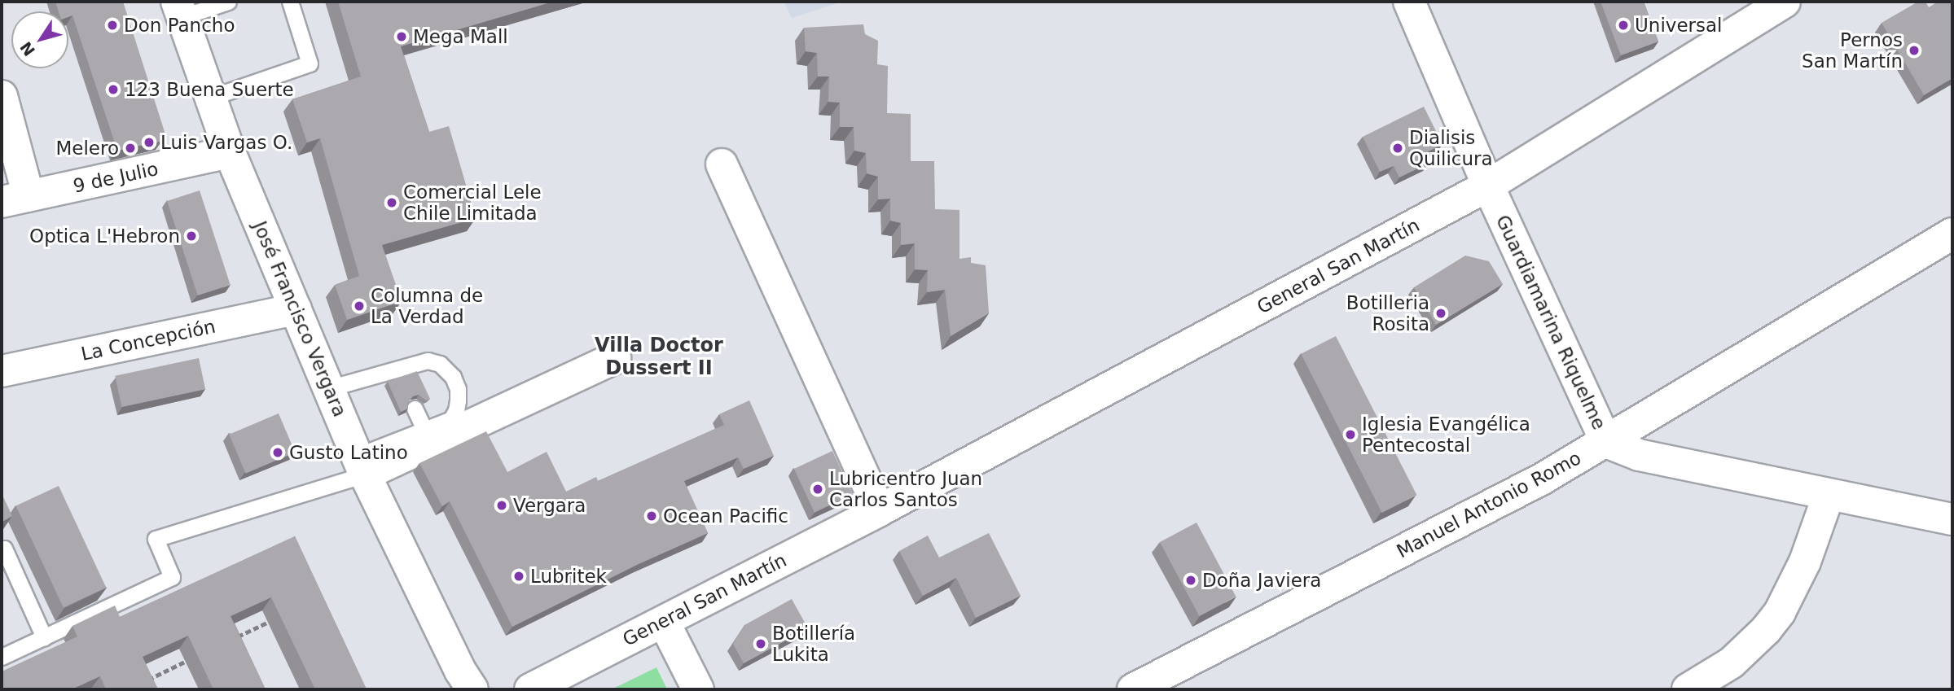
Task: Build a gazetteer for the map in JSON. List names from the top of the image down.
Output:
{
  "streets": {
    "street": [
      "9 de Julio",
      "General San Martín",
      "José Francisco Vergara",
      "Guardiamarina Riquelme",
      "La Concepción",
      "Manuel Antonio Romo"
    ]
  },
  "crossings": [
    ["9 de Julio", "José Francisco Vergara"],
    ["General San Martín", "Guardiamarina Riquelme"],
    ["José Francisco Vergara", "La Concepción"],
    ["Guardiamarina Riquelme", "Manuel Antonio Romo"]
  ],
  "districts": ["Villa Doctor Dussert II"],
  "places": [
    "Don Pancho",
    "Universal",
    "Mega Mall",
    "Pernos San Martín",
    "123 Buena Suerte",
    "Luis Vargas O.",
    "Melero",
    "Dialisis Quilicura",
    "Comercial Lele Chile Limitada",
    "Optica L'Hebron",
    "Columna de La Verdad",
    "Botilleria Rosita",
    "Iglesia Evangélica Pentecostal",
    "Gusto Latino",
    "Lubricentro Juan Carlos Santos",
    "Vergara",
    "Ocean Pacific",
    "Lubritek",
    "Doña Javiera",
    "Botillería Lukita"
  ],
  "north": "bottom left"
}
